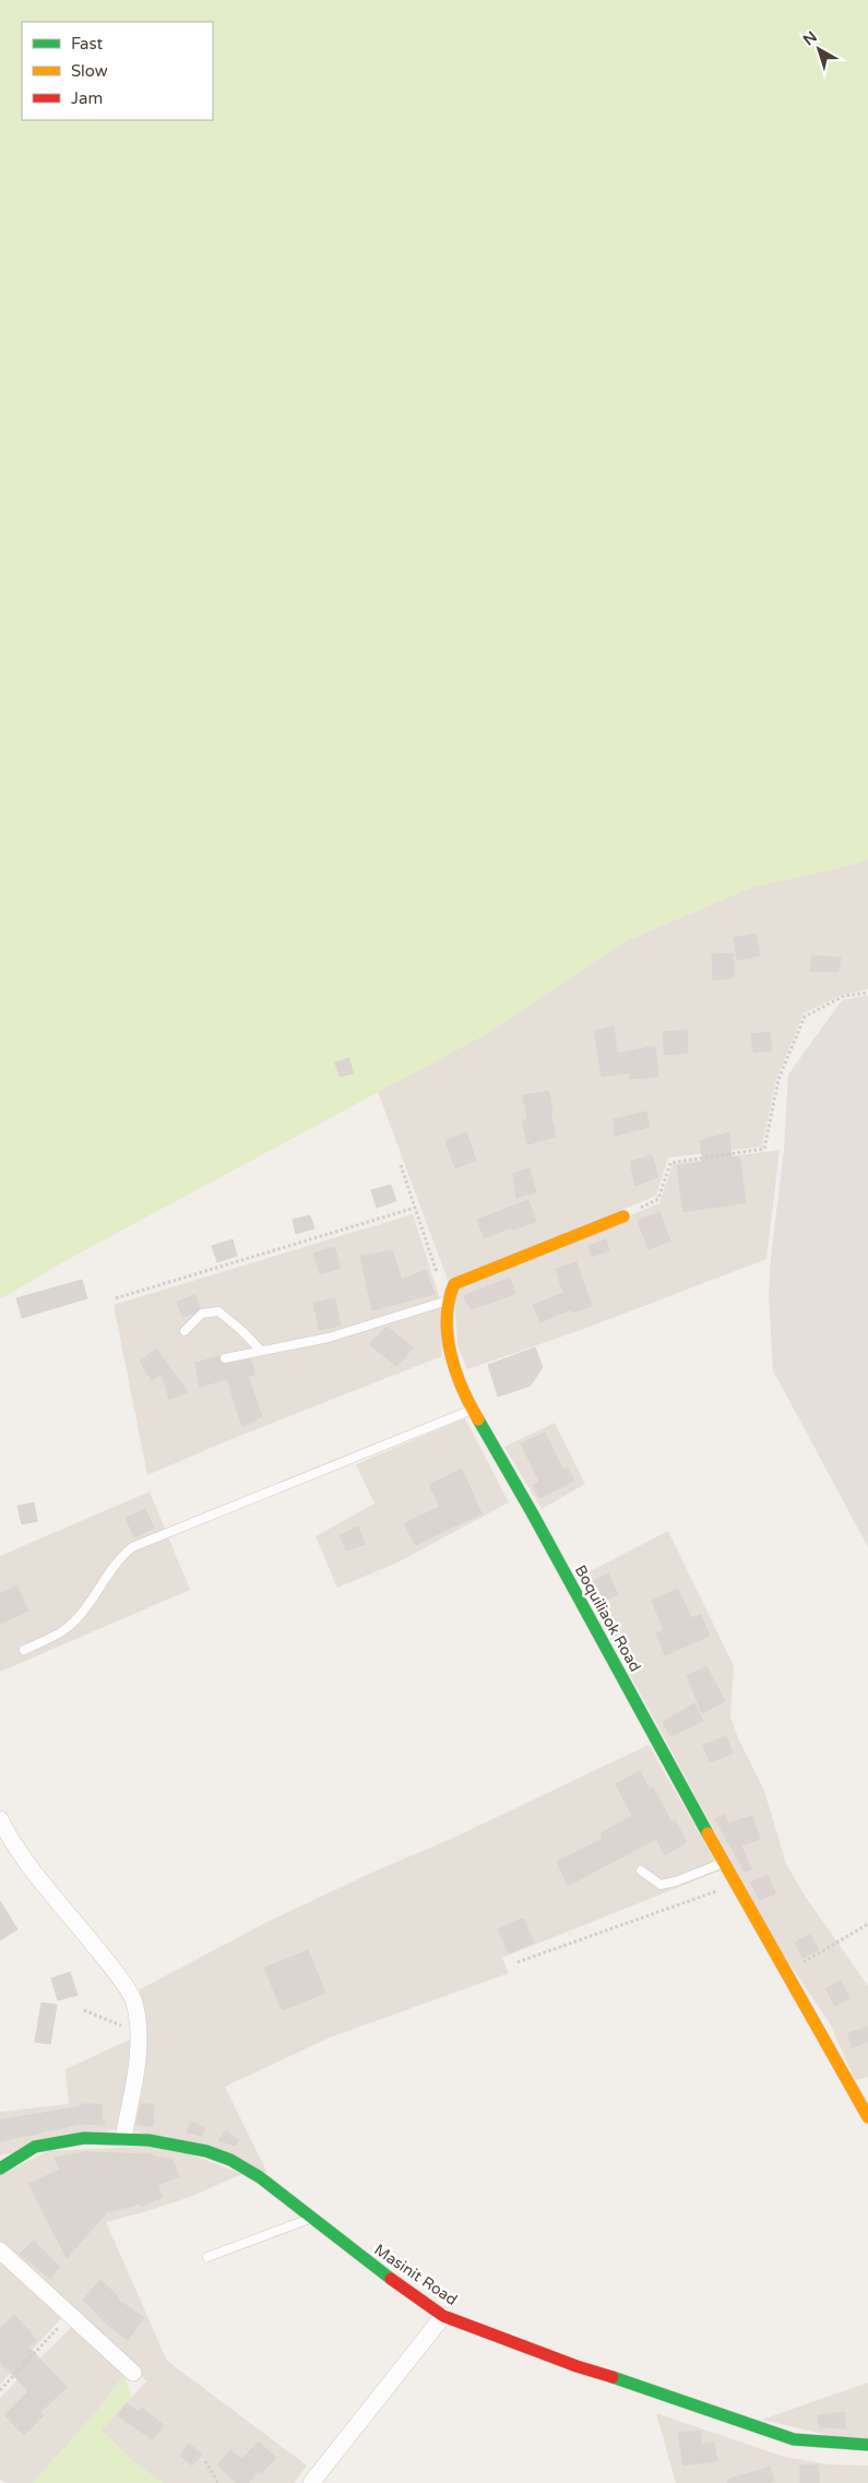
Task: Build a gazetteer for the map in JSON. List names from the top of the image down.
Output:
{
  "streets": {
    "street": ["Boquiliaok Road", "Masinit Road"]
  },
  "legend": ["Fast", "Slow", "Jam"],
  "north": "top left"
}
